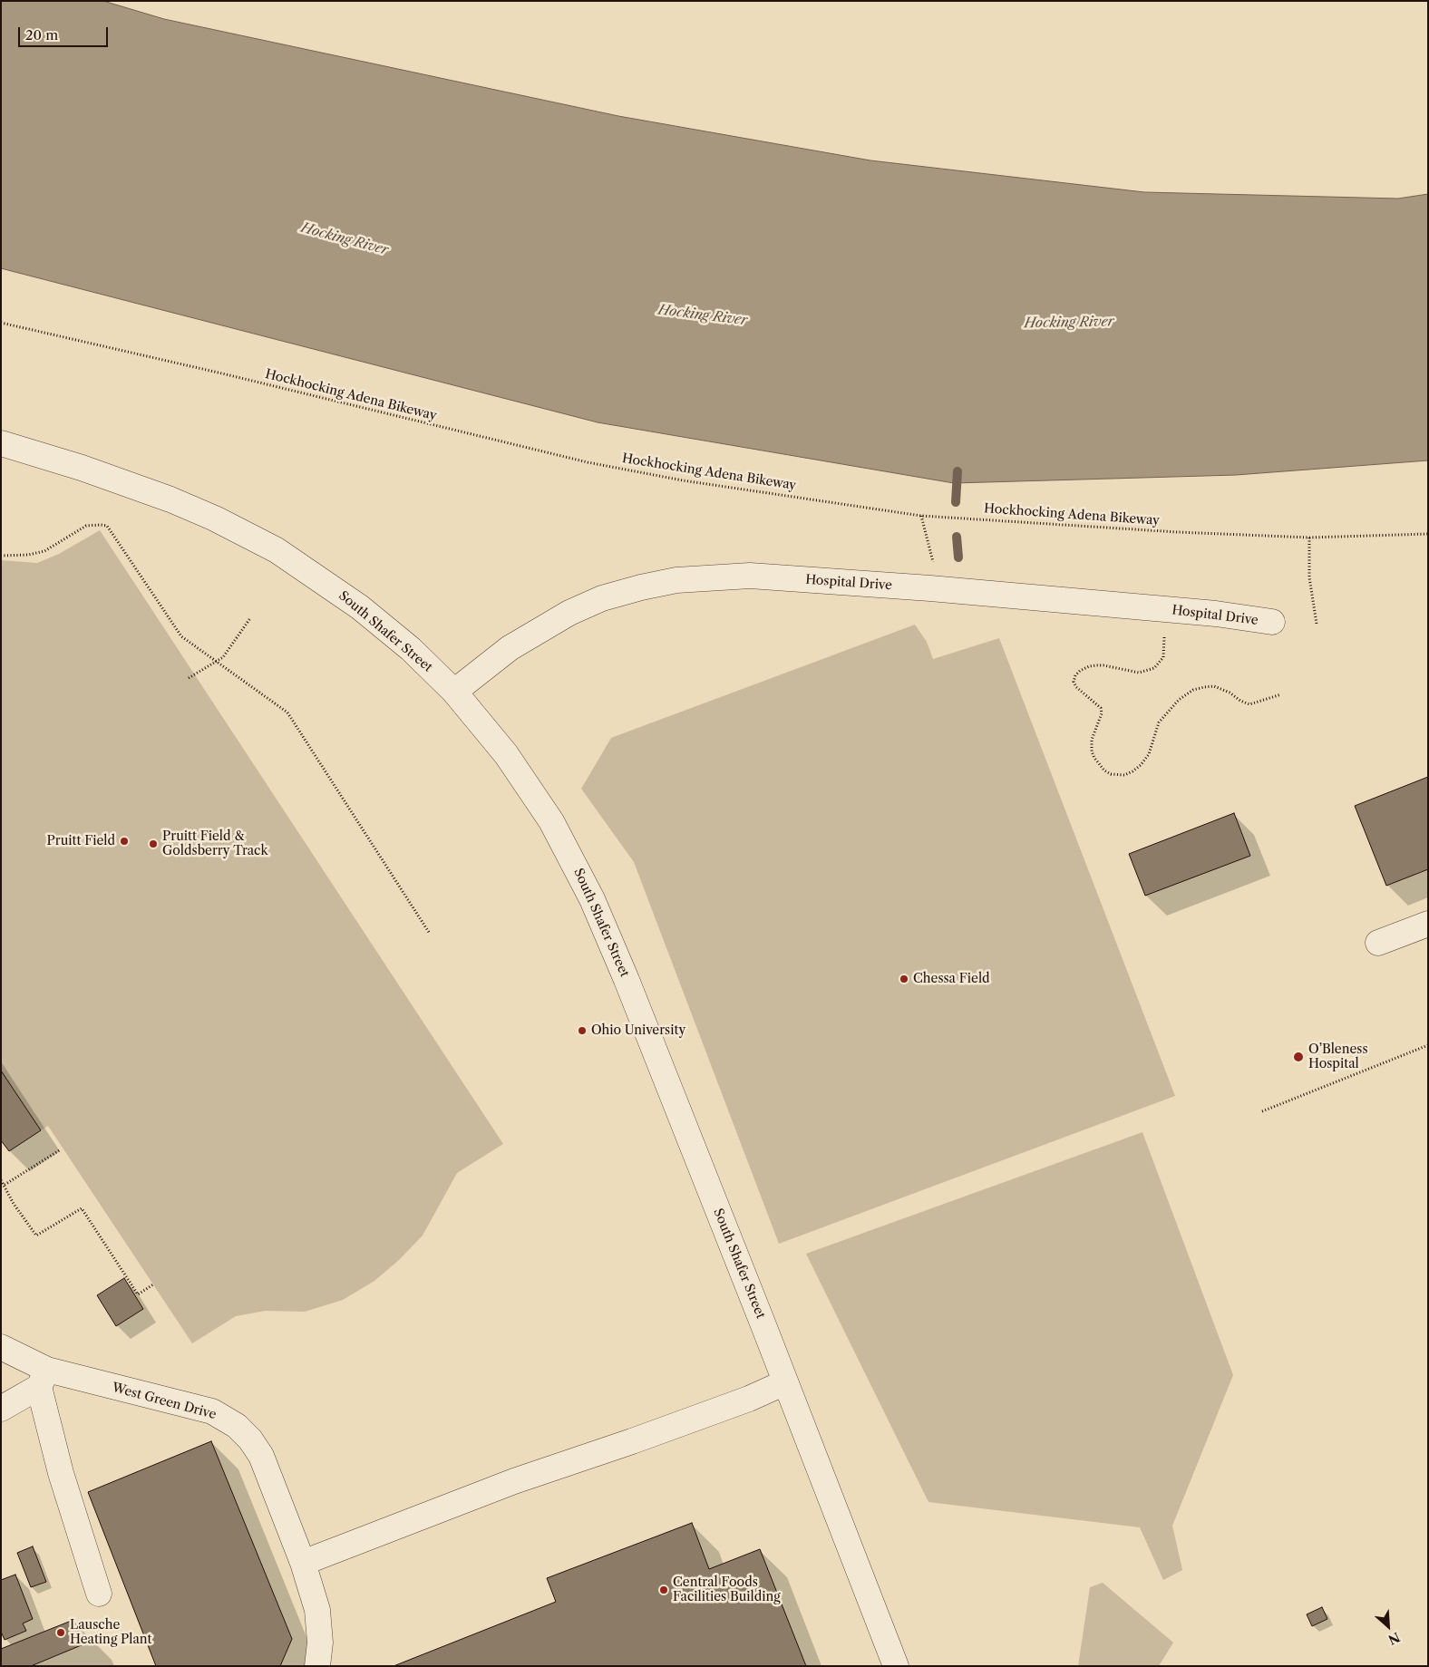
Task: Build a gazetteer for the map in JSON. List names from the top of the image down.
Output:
{
  "streets": {
    "street": ["Hospital Drive", "South Shafer Street", "West Green Drive"],
    "path": ["Hockhocking Adena Bikeway"]
  },
  "crossings": [
    ["Hospital Drive", "South Shafer Street"]
  ],
  "water": ["Hocking River"],
  "places": [
    "Pruitt Field",
    "Pruitt Field & Goldsberry Track",
    "Chessa Field",
    "Ohio University",
    "O’Bleness Hospital",
    "Central Foods Facilities Building",
    "Lausche Heating Plant"
  ],
  "scale_bar": "20 m",
  "north": "bottom right"
}
